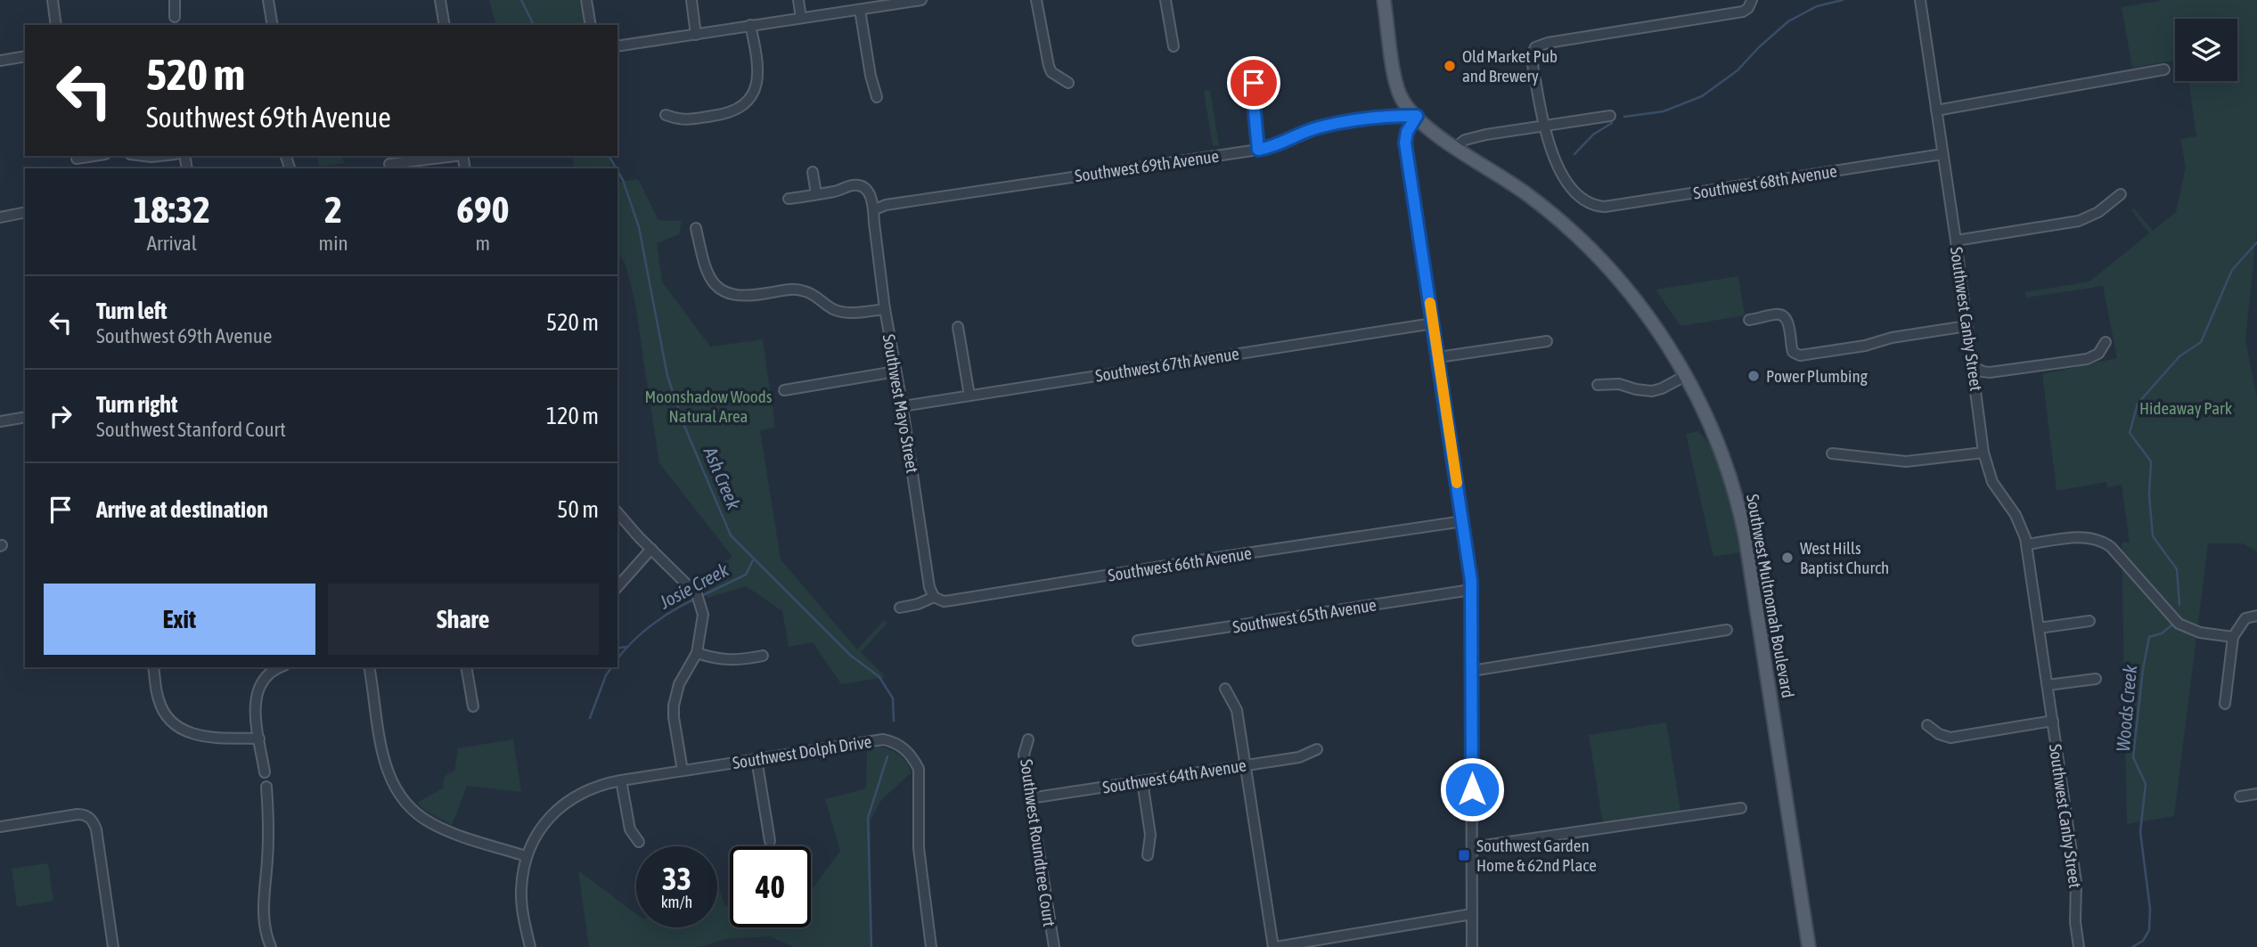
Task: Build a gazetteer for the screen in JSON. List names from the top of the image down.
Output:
{
  "streets": {
    "main road": ["Southwest Multnomah Boulevard"],
    "street": [
      "Southwest 69th Avenue",
      "Southwest 68th Avenue",
      "Southwest Canby Street",
      "Southwest 67th Avenue",
      "Southwest Mayo Street",
      "Southwest 66th Avenue",
      "Southwest 65th Avenue",
      "Southwest Dolph Drive",
      "Southwest 64th Avenue",
      "Southwest Roundtree Court"
    ]
  },
  "crossings": [
    ["Southwest 69th Avenue", "Southwest Mayo Street"],
    ["Southwest 69th Avenue", "Southwest Multnomah Boulevard"],
    ["Southwest 68th Avenue", "Southwest Canby Street"],
    ["Southwest 67th Avenue", "Southwest Mayo Street"],
    ["Southwest Mayo Street", "Southwest 66th Avenue"],
    ["Southwest 64th Avenue", "Southwest Roundtree Court"]
  ],
  "water": ["Ash Creek", "Josie Creek", "Woods Creek"],
  "parks": ["Moonshadow Woods Natural Area", "Hideaway Park"],
  "places": {
    "other": ["Old Market Pub and Brewery", "Power Plumbing", "West Hills Baptist Church"],
    "transit": ["Southwest Garden Home & 62nd Place"]
  },
  "page": {
    "turn": ["520 m", "Southwest 69th Avenue"],
    "eta": [
      "18:32",
      "Arrival",
      "2",
      "min",
      "690",
      "m"
    ],
    "list": [
      {
        "name": "Turn left",
        "note": "Southwest 69th Avenue",
        "value": "520 m"
      },
      {
        "name": "Turn right",
        "note": "Southwest Stanford Court",
        "value": "120 m"
      },
      {
        "name": "Arrive at destination",
        "value": "50 m"
      }
    ],
    "buttons": ["Exit", "Share"],
    "speed": "33 km/h",
    "limit": "40"
  }
}
